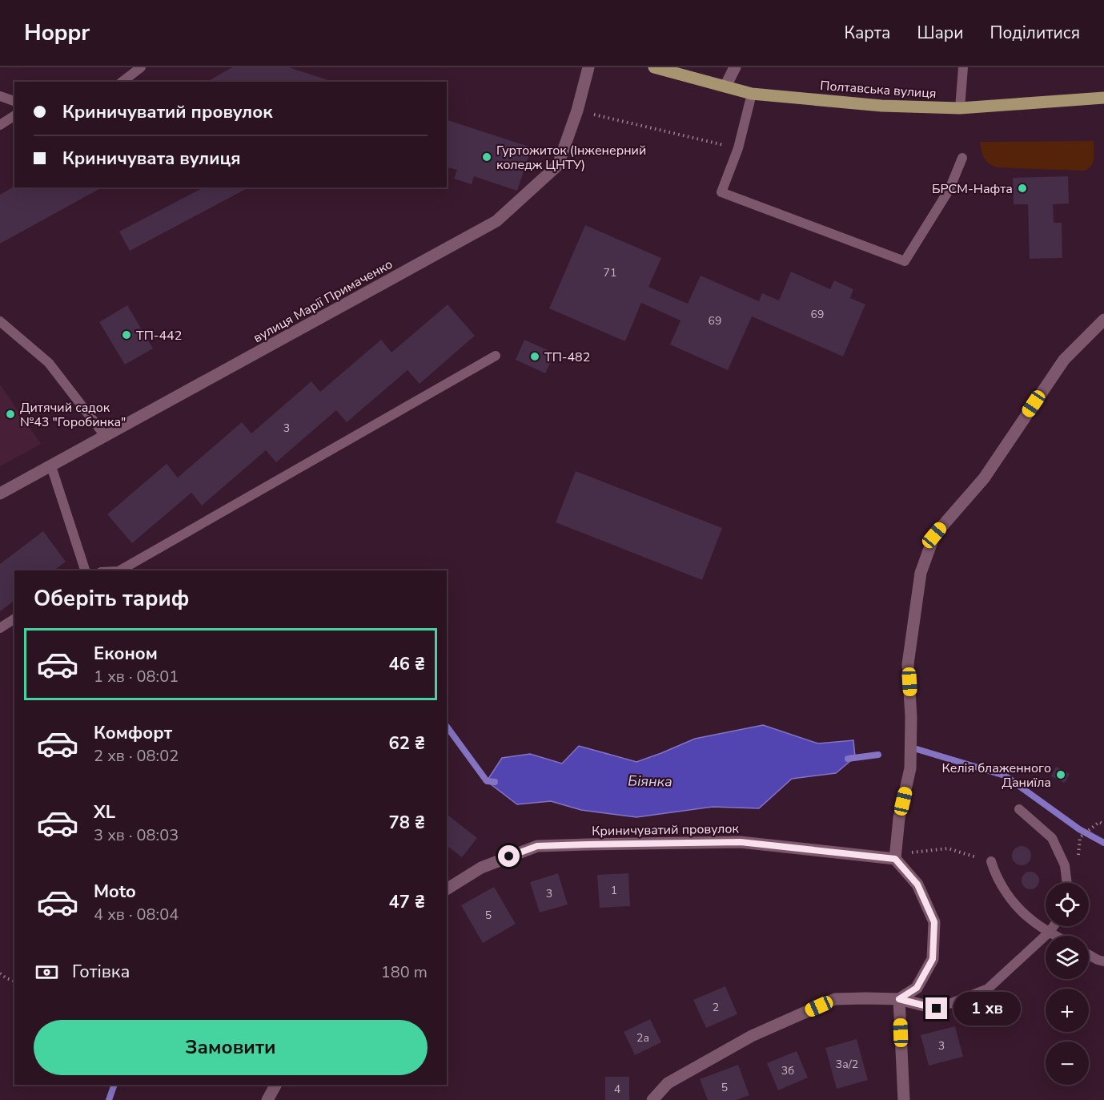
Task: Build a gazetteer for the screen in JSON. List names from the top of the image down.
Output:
{
  "streets": {
    "main road": ["Полтавська вулиця"],
    "street": ["вулиця Марії Примаченко", "Криничуватий провулок"]
  },
  "water": ["Біянка"],
  "places": [
    "Гуртожиток (Інженерний коледж ЦНТУ)",
    "БРСМ-Нафта",
    "ТП-442",
    "ТП-482",
    "Дитячий садок №43 \"Горобинка\"",
    "Келія блаженного Даниїла"
  ],
  "house_numbers": [
    "71",
    "69",
    "69",
    "3",
    "1",
    "3",
    "5",
    "2",
    "2а",
    "3",
    "3а/2",
    "3б",
    "5",
    "4"
  ],
  "page": {
    "header": "Hoppr",
    "nav": ["Карта", "Шари", "Поділитися"],
    "banner": ["Криничуватий провулок", "Криничувата вулиця"],
    "heading": "Оберіть тариф",
    "list": [
      {
        "name": "Економ",
        "note": "1 хв · 08:01",
        "value": "46 ₴"
      },
      {
        "name": "Комфорт",
        "note": "2 хв · 08:02",
        "value": "62 ₴"
      },
      {
        "name": "XL",
        "note": "3 хв · 08:03",
        "value": "78 ₴"
      },
      {
        "name": "Moto",
        "note": "4 хв · 08:04",
        "value": "47 ₴"
      }
    ],
    "map_buttons": ["+", "−"],
    "pay": ["Готівка", "180 m"],
    "bubble": "1 хв",
    "buttons": "Замовити"
  }
}
